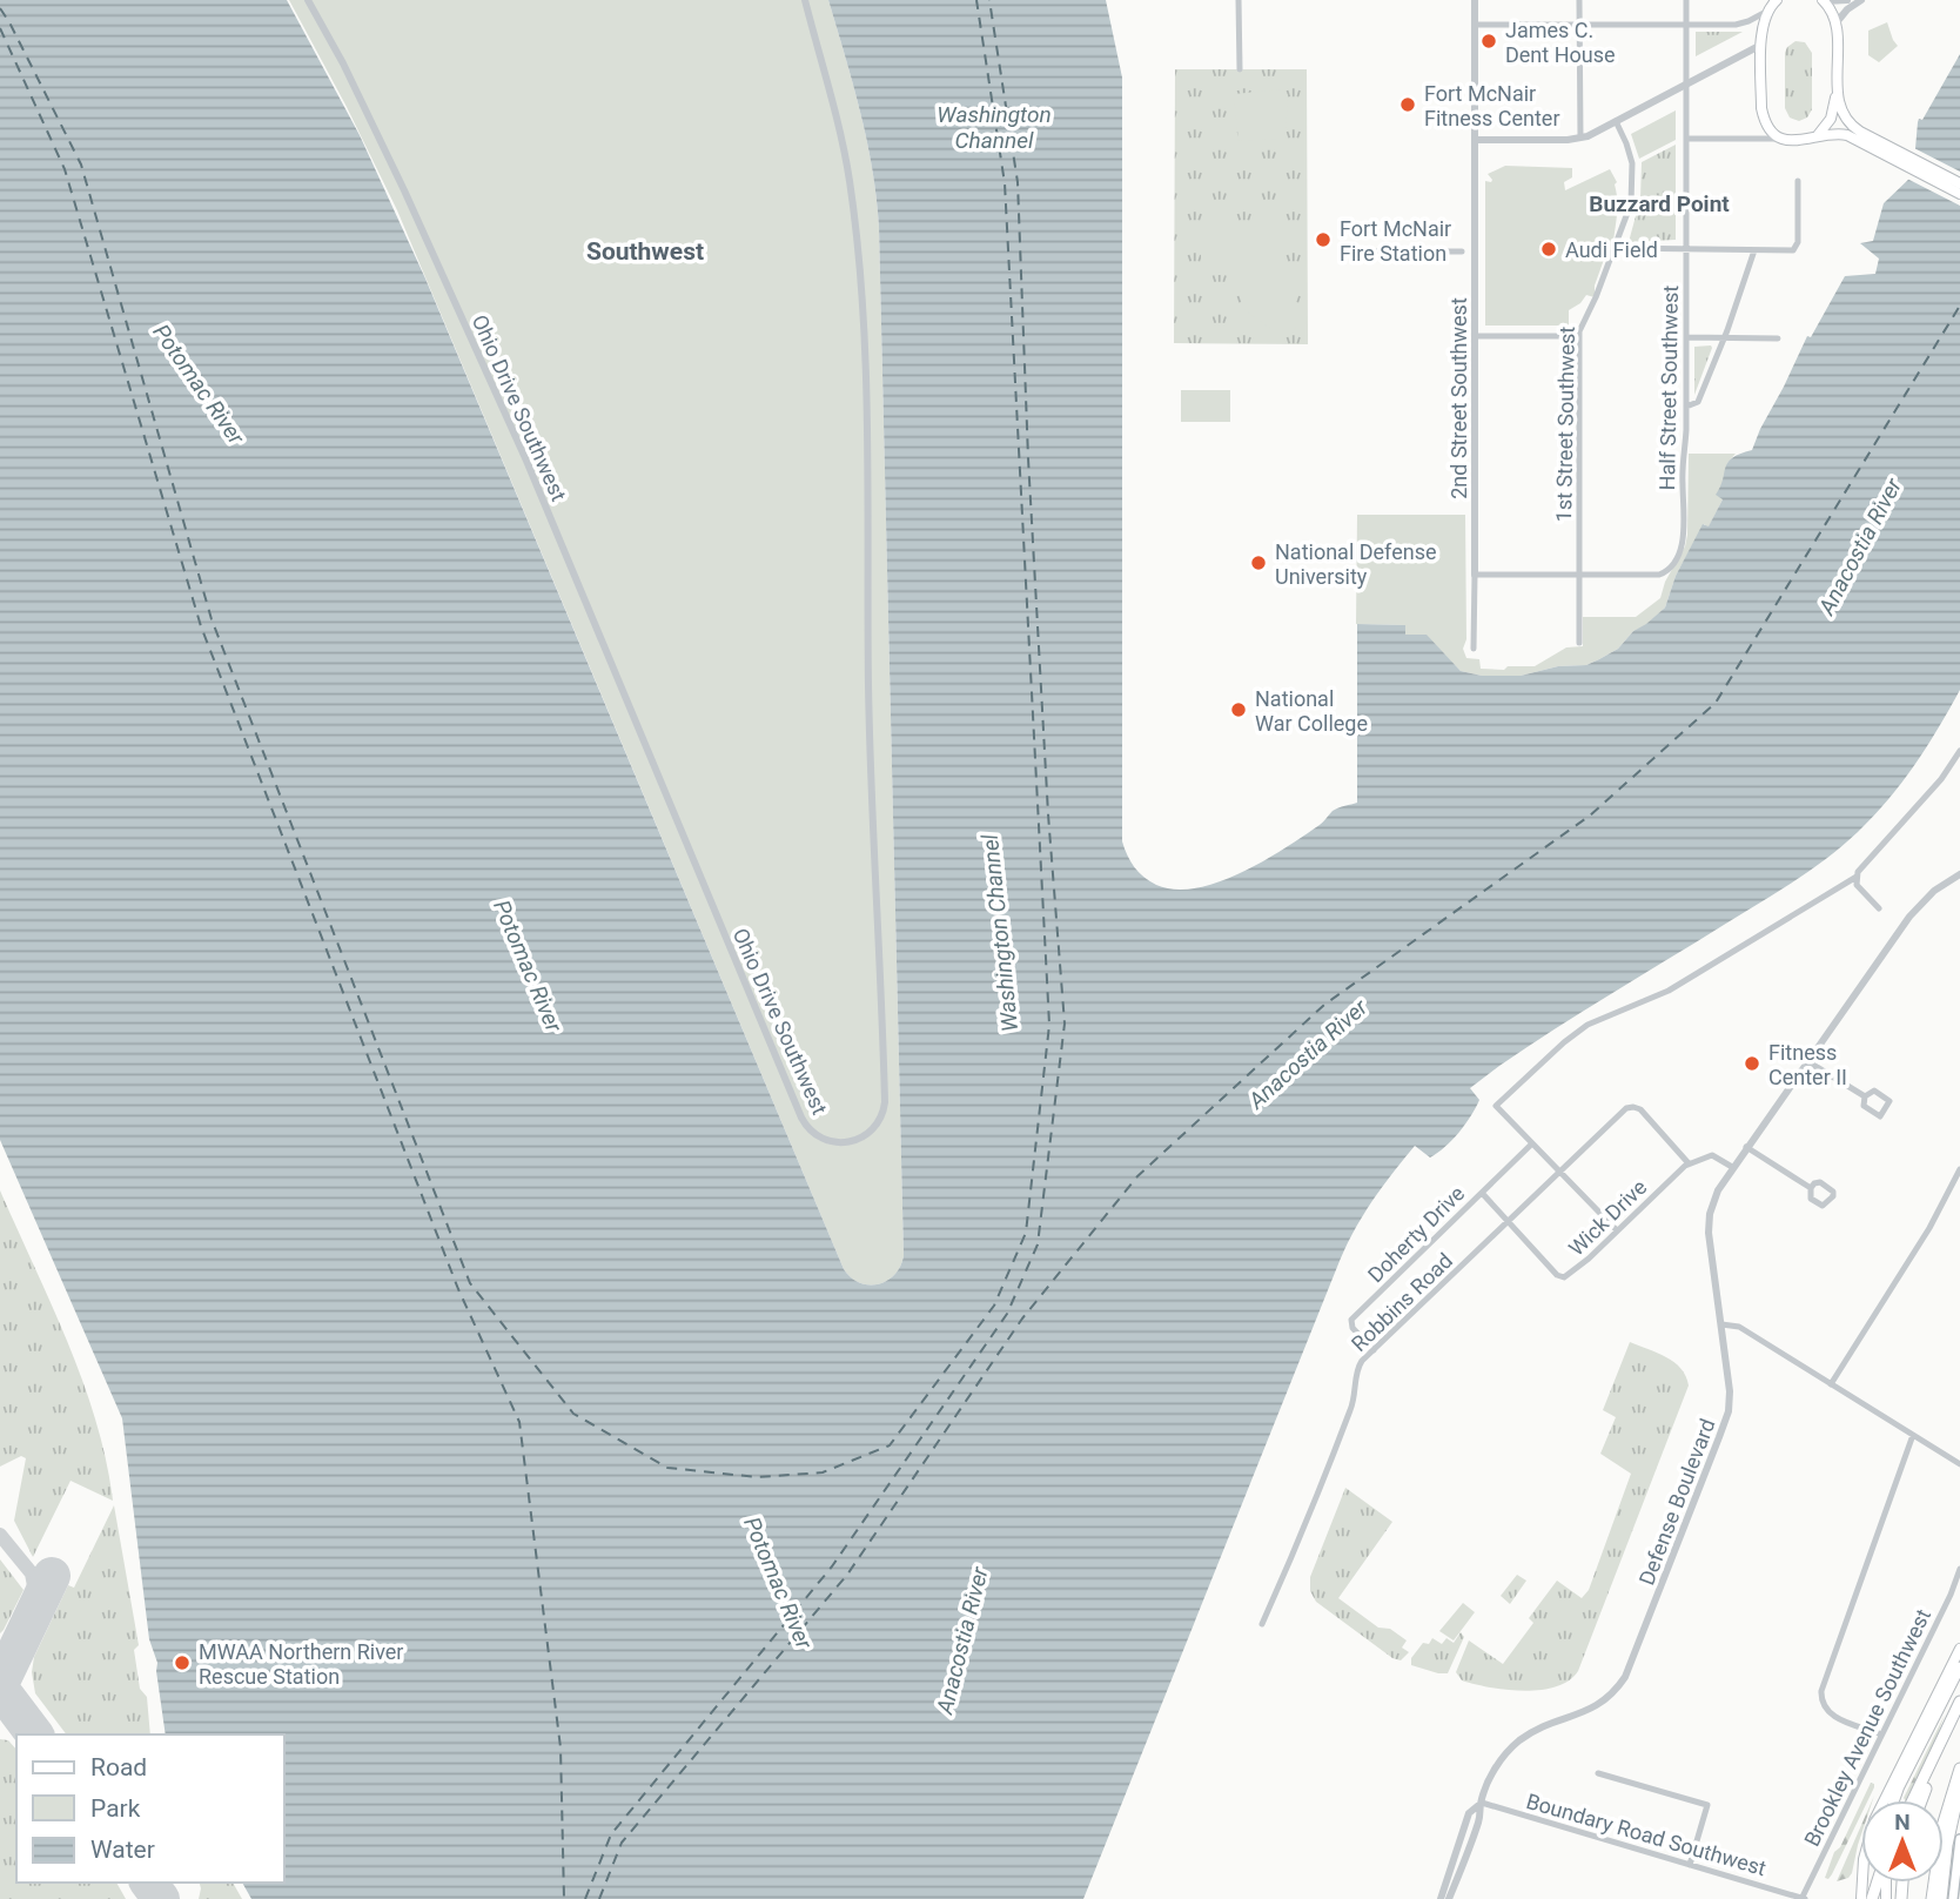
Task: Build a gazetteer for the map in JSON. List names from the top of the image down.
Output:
{
  "streets": {
    "street": [
      "Half Street Southwest",
      "2nd Street Southwest",
      "Ohio Drive Southwest",
      "1st Street Southwest",
      "Wick Drive",
      "Doherty Drive",
      "Robbins Road",
      "Defense Boulevard",
      "Brookley Avenue Southwest",
      "Boundary Road Southwest"
    ]
  },
  "crossings": [
    ["Half Street Southwest", "1st Street Southwest"],
    ["Wick Drive", "Doherty Drive"],
    ["Wick Drive", "Robbins Road"],
    ["Doherty Drive", "Robbins Road"],
    ["Defense Boulevard", "Boundary Road Southwest"],
    ["Brookley Avenue Southwest", "Boundary Road Southwest"]
  ],
  "districts": ["Buzzard Point", "Southwest"],
  "water": ["Washington Channel", "Potomac River", "Anacostia River"],
  "places": [
    "James C. Dent House",
    "Fort McNair Fitness Center",
    "Fort McNair Fire Station",
    "Audi Field",
    "National Defense University",
    "National War College",
    "Fitness Center II",
    "MWAA Northern River Rescue Station"
  ],
  "legend": ["Road", "Park", "Water"],
  "north": "top"
}
